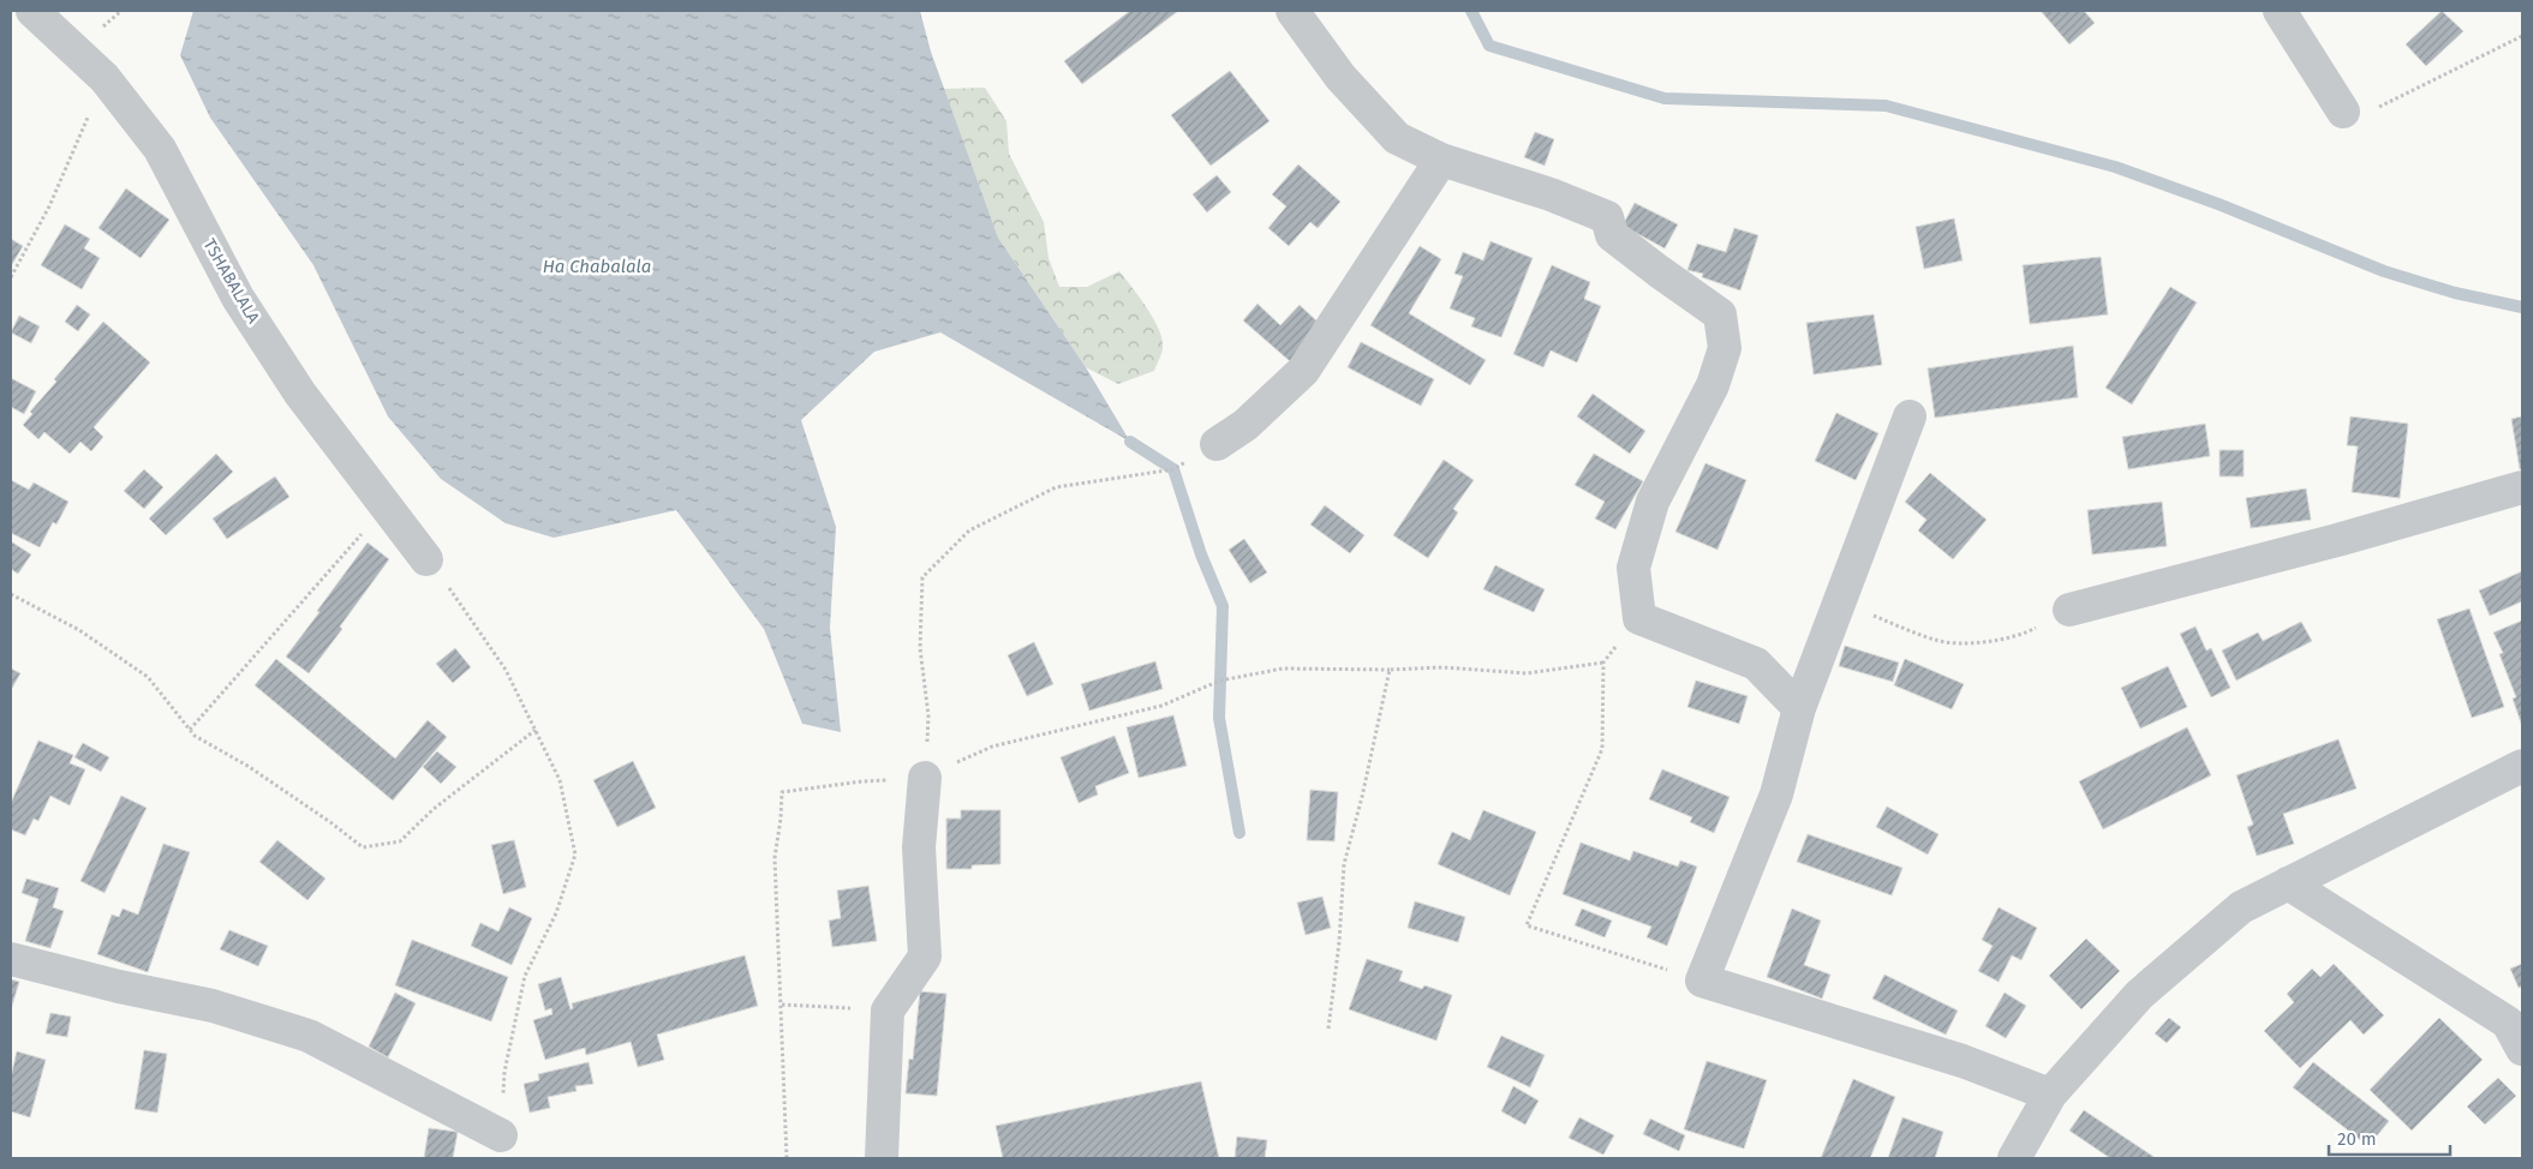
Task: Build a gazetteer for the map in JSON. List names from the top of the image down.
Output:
{
  "streets": {
    "street": ["TSHABALALA"]
  },
  "water": ["Ha Chabalala"],
  "scale_bar": "20 m"
}
